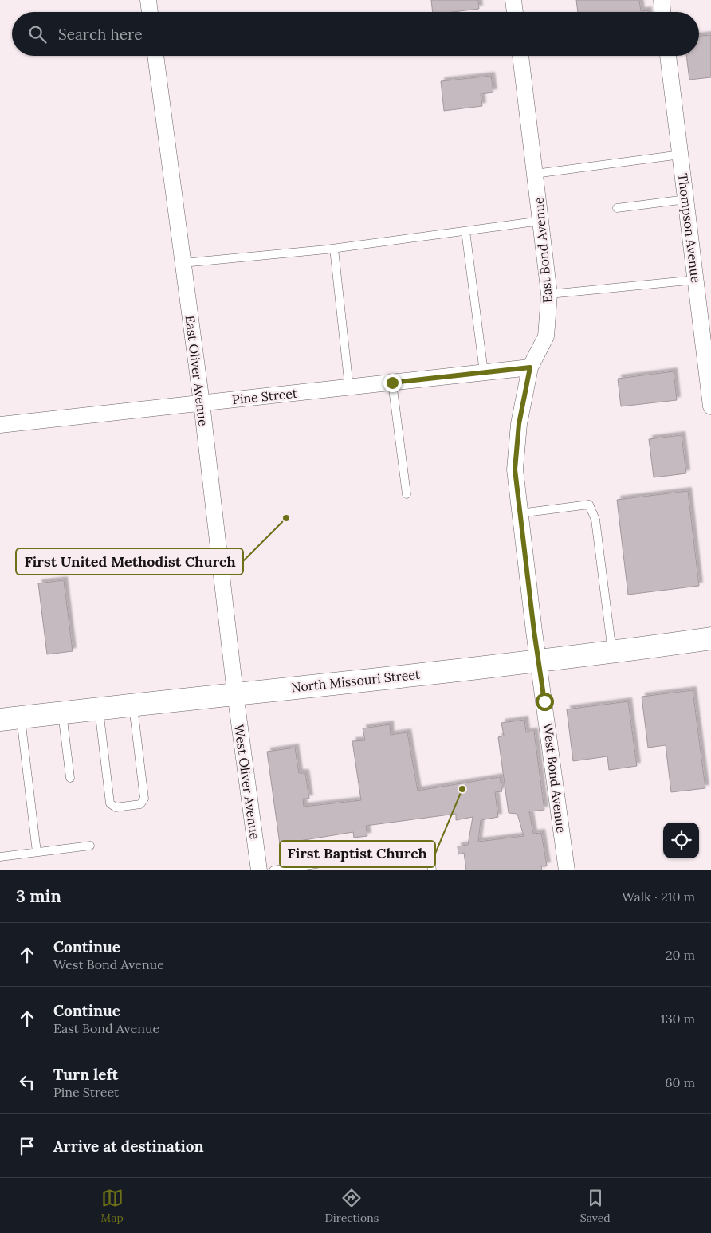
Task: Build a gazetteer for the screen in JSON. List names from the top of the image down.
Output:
{
  "streets": {
    "main road": ["North Missouri Street"],
    "street": [
      "Thompson Avenue",
      "East Bond Avenue",
      "East Oliver Avenue",
      "Pine Street",
      "West Bond Avenue",
      "West Oliver Avenue"
    ]
  },
  "crossings": [
    ["East Bond Avenue", "Pine Street"],
    ["East Bond Avenue", "North Missouri Street"],
    ["East Bond Avenue", "West Bond Avenue"],
    ["East Oliver Avenue", "Pine Street"],
    ["East Oliver Avenue", "North Missouri Street"],
    ["East Oliver Avenue", "West Oliver Avenue"],
    ["North Missouri Street", "West Bond Avenue"],
    ["North Missouri Street", "West Oliver Avenue"]
  ],
  "places": ["First United Methodist Church", "First Baptist Church"],
  "page": {
    "search": "Search here",
    "heading": ["3 min", "Walk · 210 m"],
    "list": [
      ["Continue", "West Bond Avenue", "20 m"],
      ["Continue", "East Bond Avenue", "130 m"],
      ["Turn left", "Pine Street", "60 m"],
      "Arrive at destination"
    ],
    "nav": ["Map", "Directions", "Saved"]
  }
}
